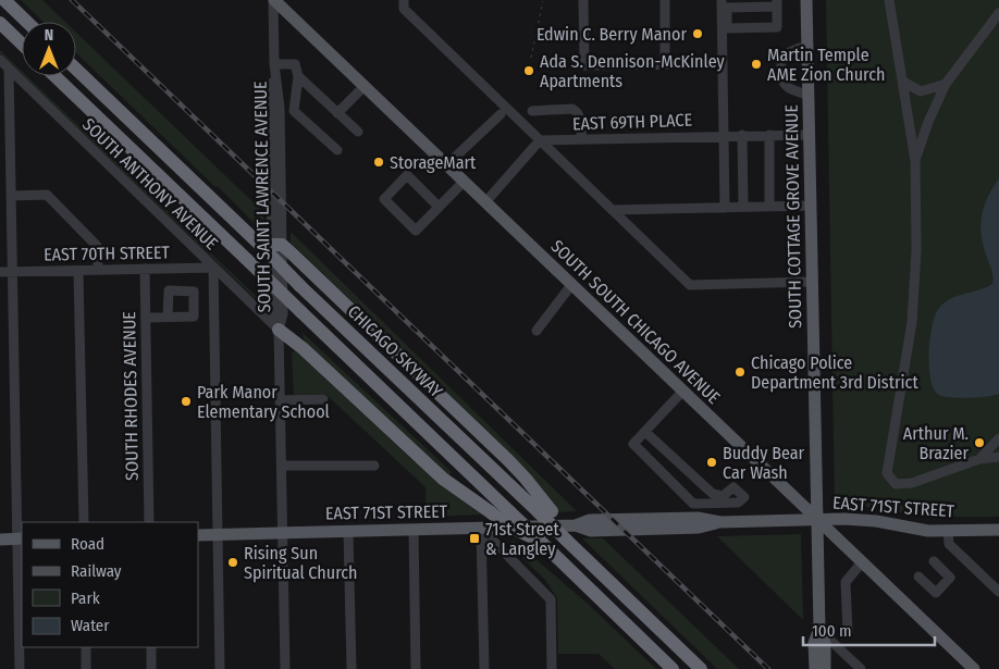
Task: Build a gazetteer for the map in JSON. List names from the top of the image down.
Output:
{
  "streets": {
    "highway": ["CHICAGO SKYWAY"],
    "main road": ["SOUTH COTTAGE GROVE AVENUE", "SOUTH SOUTH CHICAGO AVENUE", "EAST 71ST STREET"],
    "street": [
      "EAST 69TH PLACE",
      "SOUTH ANTHONY AVENUE",
      "SOUTH SAINT LAWRENCE AVENUE",
      "EAST 70TH STREET",
      "SOUTH RHODES AVENUE"
    ]
  },
  "crossings": [
    ["EAST 69TH PLACE", "SOUTH COTTAGE GROVE AVENUE"],
    ["SOUTH ANTHONY AVENUE", "SOUTH SAINT LAWRENCE AVENUE"],
    ["SOUTH ANTHONY AVENUE", "EAST 70TH STREET"],
    ["SOUTH SAINT LAWRENCE AVENUE", "SOUTH SOUTH CHICAGO AVENUE"],
    ["SOUTH SAINT LAWRENCE AVENUE", "CHICAGO SKYWAY"],
    ["SOUTH SAINT LAWRENCE AVENUE", "EAST 71ST STREET"],
    ["SOUTH COTTAGE GROVE AVENUE", "SOUTH SOUTH CHICAGO AVENUE"],
    ["SOUTH COTTAGE GROVE AVENUE", "EAST 71ST STREET"],
    ["EAST 70TH STREET", "SOUTH RHODES AVENUE"],
    ["SOUTH SOUTH CHICAGO AVENUE", "EAST 71ST STREET"]
  ],
  "places": {
    "other": [
      "Edwin C. Berry Manor",
      "Martin Temple AME Zion Church",
      "Ada S. Dennison-McKinley Apartments",
      "StorageMart",
      "Chicago Police Department 3rd District",
      "Park Manor Elementary School",
      "Arthur M. Brazier",
      "Buddy Bear Car Wash",
      "Rising Sun Spiritual Church"
    ],
    "transit": ["71st Street & Langley"]
  },
  "legend": [
    "Road",
    "Railway",
    "Park",
    "Water"
  ],
  "scale_bar": "100 m",
  "north": "top"
}
